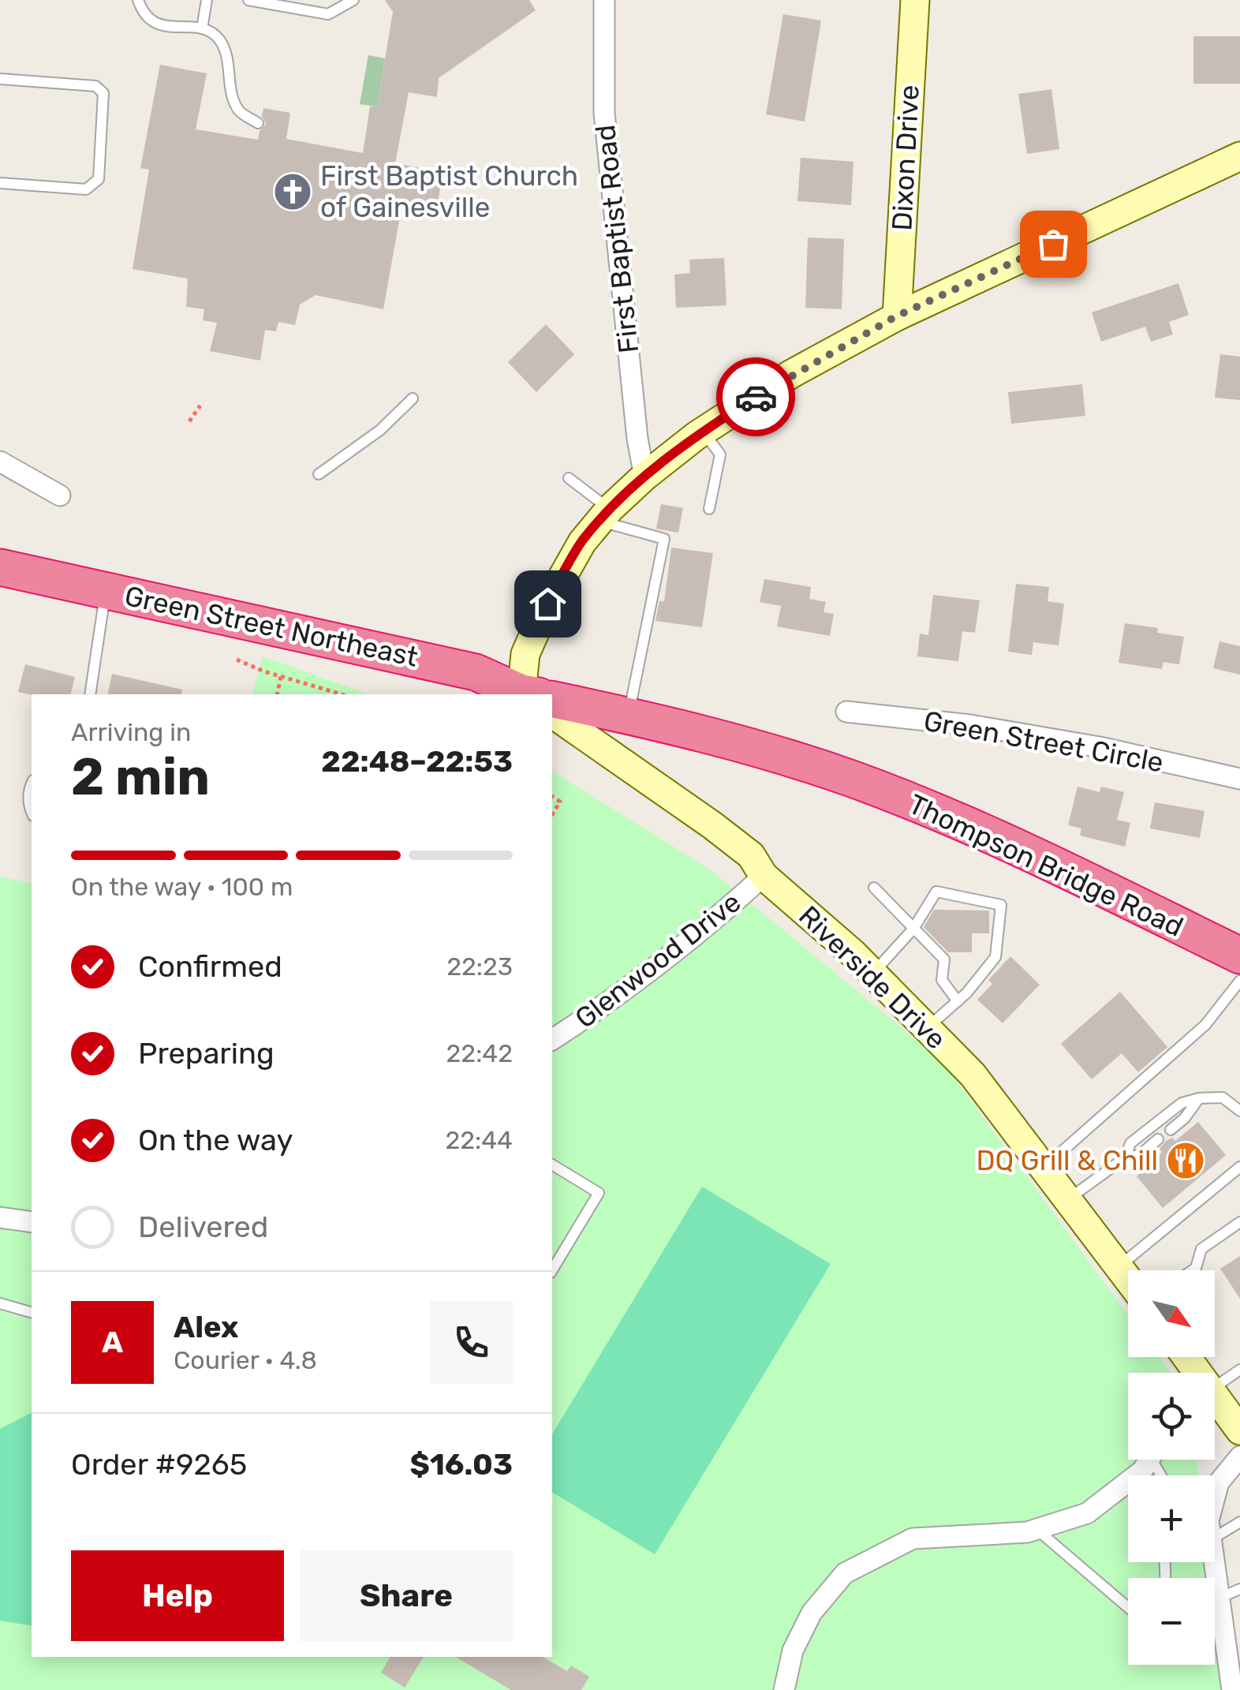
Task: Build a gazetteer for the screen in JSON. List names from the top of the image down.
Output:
{
  "streets": {
    "highway": ["Green Street Northeast", "Thompson Bridge Road"],
    "street": [
      "Dixon Drive",
      "First Baptist Road",
      "Green Street Circle",
      "Glenwood Drive",
      "Riverside Drive"
    ]
  },
  "crossings": [
    ["Green Street Northeast", "Thompson Bridge Road"],
    ["Glenwood Drive", "Riverside Drive"]
  ],
  "places": {
    "church": ["First Baptist Church of Gainesville"],
    "restaurant": ["DQ Grill & Chill"]
  },
  "north": "bottom right",
  "page": {
    "heading": ["2 min", "Arriving in", "22:48–22:53"],
    "panel": [
      "Alex",
      "Courier · 4.8",
      "Order #9265",
      "$16.03"
    ],
    "bar": "On the way · 100 m",
    "list": [
      ["Confirmed", "22:23"],
      ["Preparing", "22:42"],
      ["On the way", "22:44"],
      "Delivered"
    ],
    "map_buttons": ["+", "−"],
    "round": "A",
    "buttons": ["Help", "Share"]
  }
}
